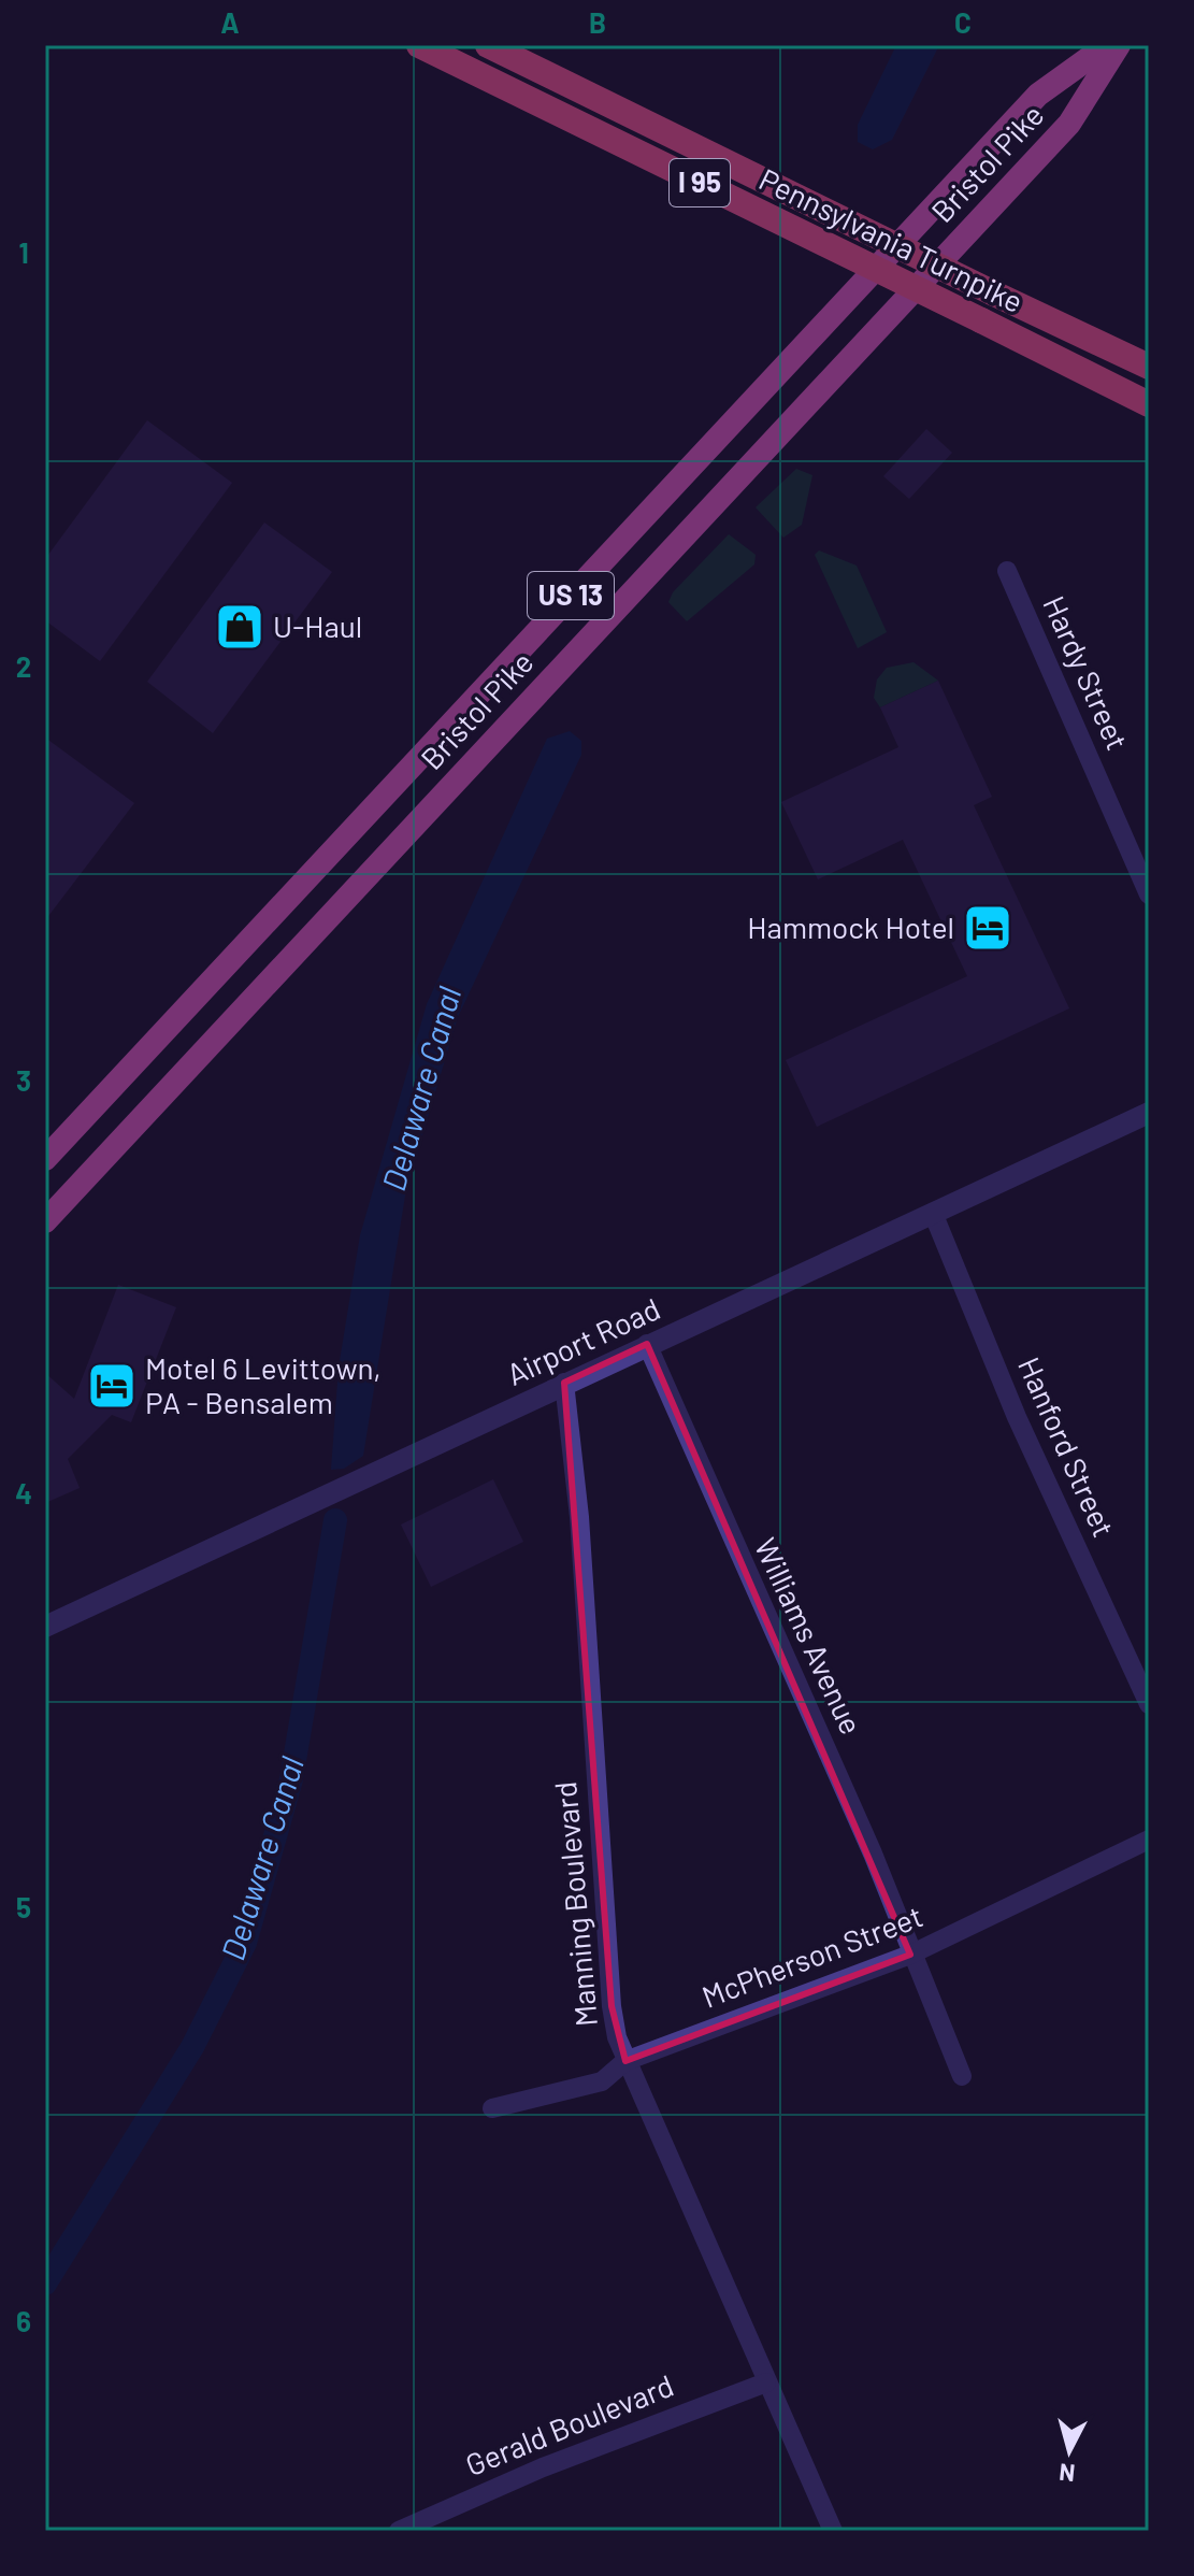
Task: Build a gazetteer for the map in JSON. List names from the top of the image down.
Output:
{
  "streets": {
    "highway": [
      "Bristol Pike",
      "I 95",
      "Pennsylvania Turnpike",
      "US 13"
    ],
    "street": [
      "Hardy Street",
      "Airport Road",
      "Hanford Street",
      "Williams Avenue",
      "Manning Boulevard",
      "McPherson Street",
      "Gerald Boulevard"
    ]
  },
  "crossings": [
    ["Airport Road", "Hanford Street"],
    ["Airport Road", "Williams Avenue"],
    ["Airport Road", "Manning Boulevard"],
    ["Williams Avenue", "McPherson Street"],
    ["Manning Boulevard", "McPherson Street"],
    ["Manning Boulevard", "Gerald Boulevard"]
  ],
  "water": ["Delaware Canal"],
  "places": {
    "shop": ["U-Haul"],
    "hotel": ["Hammock Hotel", "Motel 6 Levittown, PA - Bensalem"]
  },
  "north": "bottom",
  "grid": {
    "columns": ["A", "B", "C"],
    "rows": [
      "1",
      "2",
      "3",
      "4",
      "5",
      "6"
    ]
  }
}
